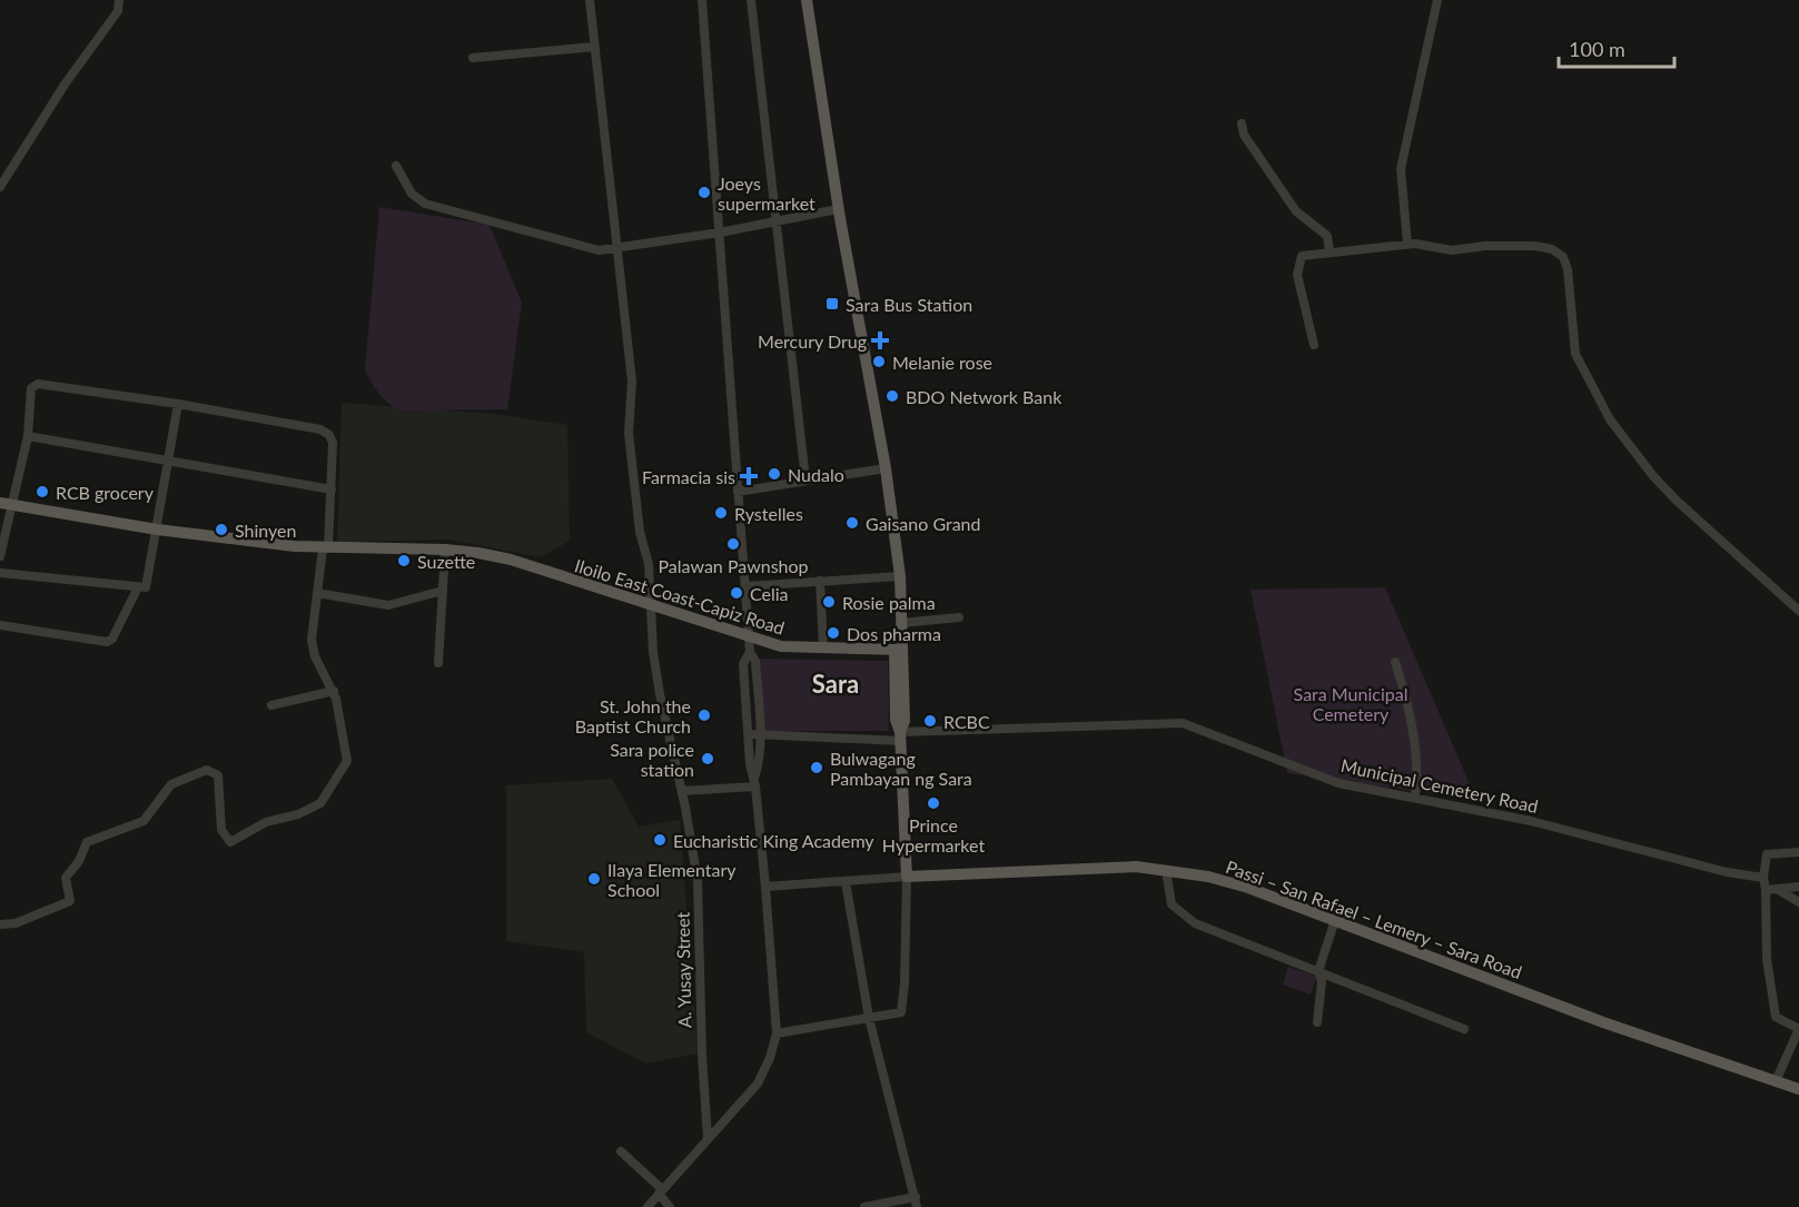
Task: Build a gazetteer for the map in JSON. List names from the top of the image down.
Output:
{
  "streets": {
    "main road": ["Iloilo East Coast-Capiz Road", "Passi – San Rafael – Lemery – Sara Road"],
    "street": ["Municipal Cemetery Road", "A. Yusay Street"]
  },
  "crossings": [
    ["Iloilo East Coast-Capiz Road", "A. Yusay Street"]
  ],
  "districts": ["Sara"],
  "parks": ["Sara Municipal Cemetery"],
  "places": {
    "other": [
      "Joeys supermarket",
      "Melanie rose",
      "BDO Network Bank",
      "Nudalo",
      "RCB grocery",
      "Rystelles",
      "Gaisano Grand",
      "Shinyen",
      "Palawan Pawnshop",
      "Suzette",
      "Celia",
      "Rosie palma",
      "Dos pharma",
      "St. John the Baptist Church",
      "RCBC",
      "Sara police station",
      "Bulwagang Pambayan ng Sara",
      "Prince Hypermarket",
      "Eucharistic King Academy",
      "Ilaya Elementary School"
    ],
    "transit": ["Sara Bus Station"],
    "health": ["Mercury Drug", "Farmacia sis"]
  },
  "scale_bar": "100 m"
}
